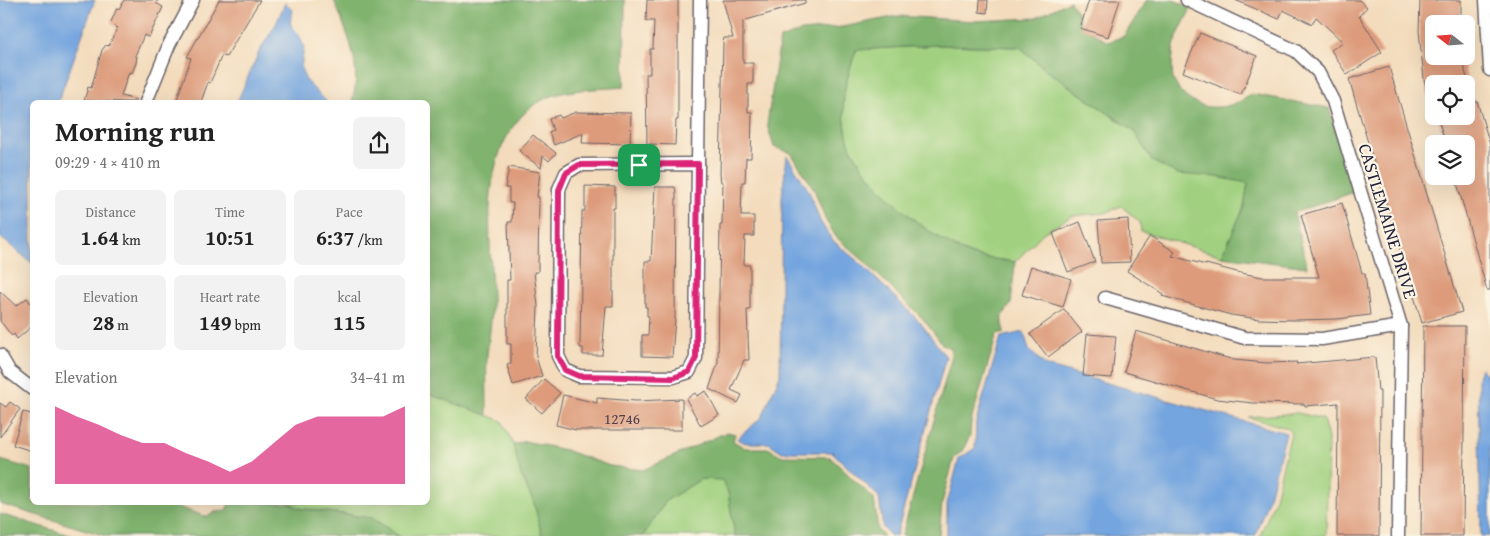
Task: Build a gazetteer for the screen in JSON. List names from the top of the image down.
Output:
{
  "streets": {
    "street": ["CASTLEMAINE DRIVE"]
  },
  "house_numbers": ["12746"],
  "north": "left",
  "page": {
    "heading": ["Morning run", "09:29 · 4 × 410 m"],
    "stats": [
      ["Distance", "1.64 km"],
      ["Time", "10:51"],
      ["Pace", "6:37 /km"],
      ["Elevation", "28 m"],
      ["Heart rate", "149 bpm"],
      ["kcal", "115"]
    ],
    "chart": ["Elevation", "34–41 m"]
  }
}
